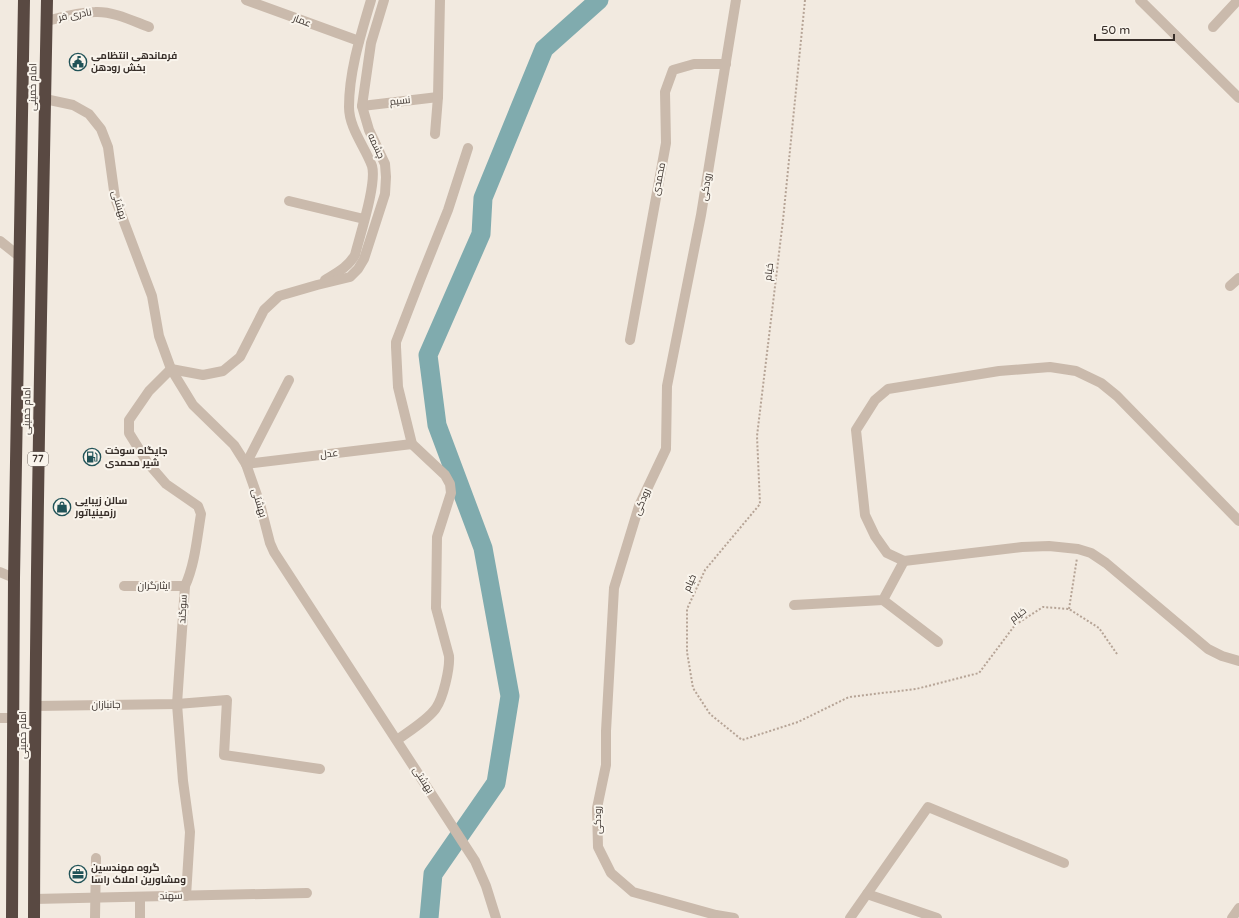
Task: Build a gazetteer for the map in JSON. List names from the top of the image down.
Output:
{
  "streets": {
    "highway": ["امام خمینی", "77"],
    "street": [
      "نادری فر",
      "عمار",
      "نسیم",
      "چشمه",
      "محمدی",
      "رودکی",
      "بهشتی",
      "عدل",
      "ایثارگران",
      "سوگند",
      "جانبازان",
      "سهند"
    ],
    "path": ["خیام"]
  },
  "crossings": [
    ["نادری فر", "امام خمینی"],
    ["عمار", "چشمه"],
    ["امام خمینی", "بهشتی"],
    ["امام خمینی", "جانبازان"],
    ["امام خمینی", "سهند"],
    ["نسیم", "چشمه"],
    ["چشمه", "بهشتی"],
    ["چشمه", "سوگند"],
    ["محمدی", "رودکی"],
    ["بهشتی", "عدل"],
    ["بهشتی", "سوگند"],
    ["ایثارگران", "سوگند"],
    ["سوگند", "جانبازان"],
    ["سوگند", "سهند"]
  ],
  "places": {
    "public building": ["فرماندهی انتظامی بخش رودهن"],
    "fuel station": ["جایگاه سوخت شیر محمدی"],
    "shop": ["سالن زیبایی رزمینیاتور"],
    "office": ["گروه مهندسین ومشاورین املاک راسا"]
  },
  "scale_bar": "50 m"
}
